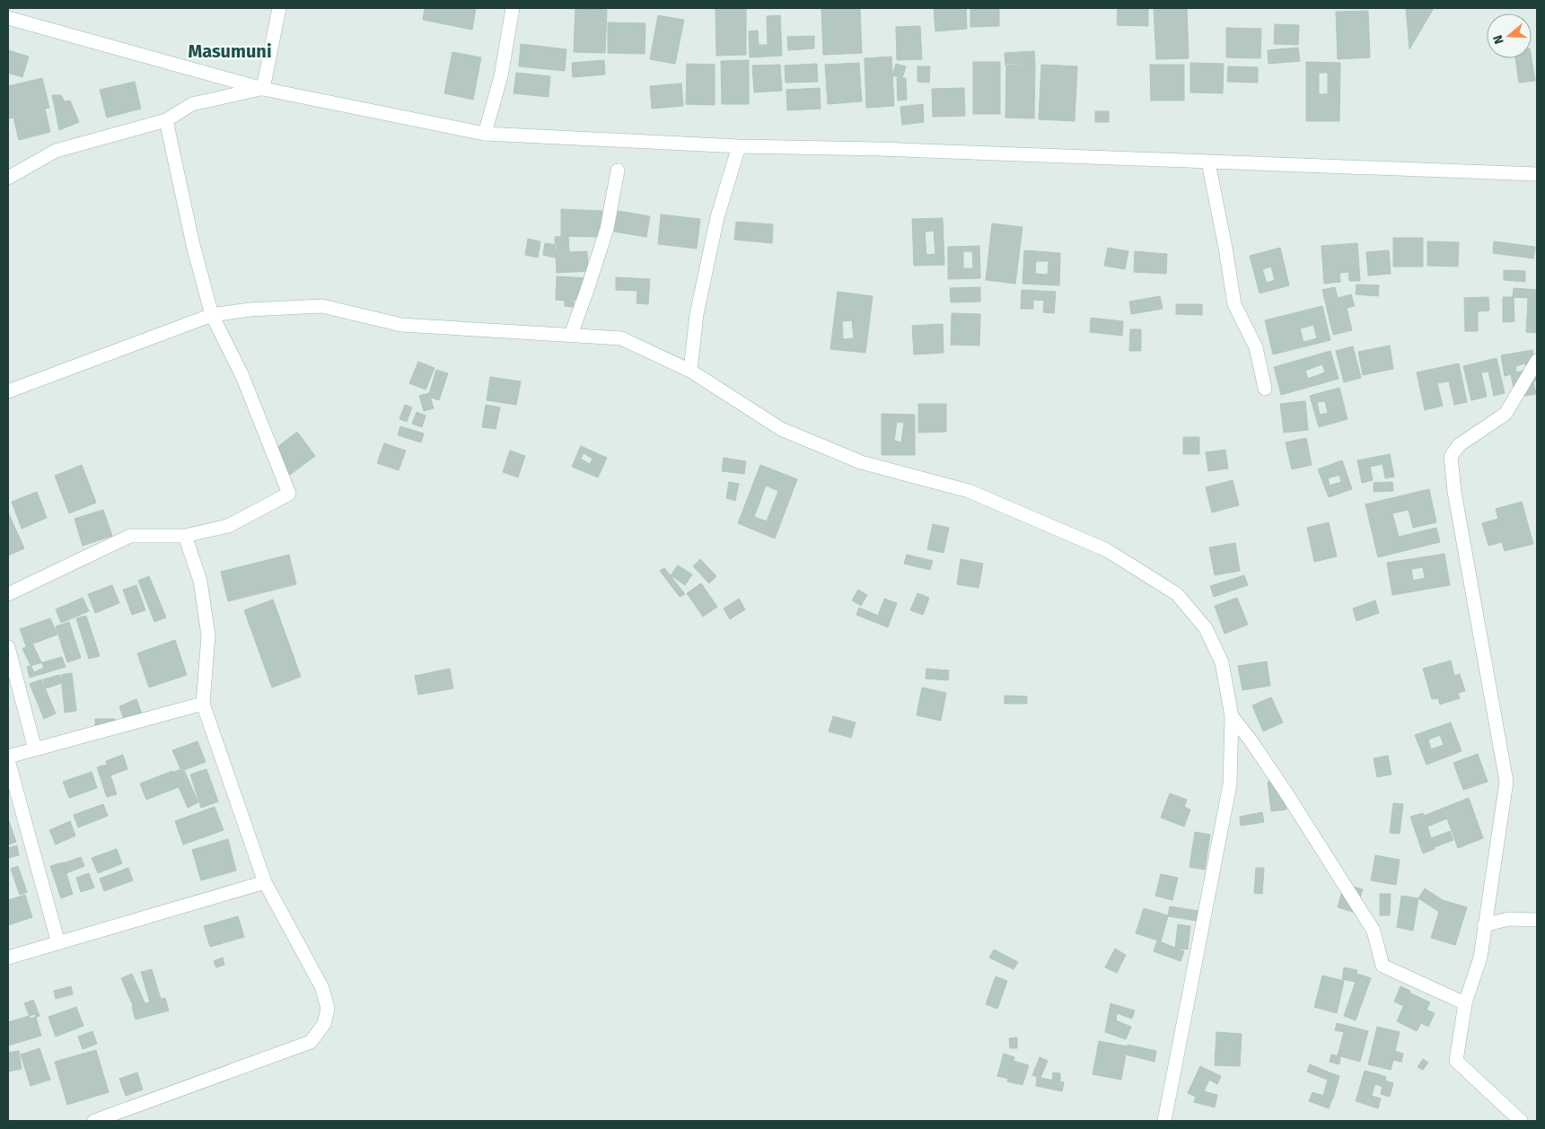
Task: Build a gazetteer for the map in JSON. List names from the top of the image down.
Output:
{
  "districts": ["Masumuni"],
  "north": "left"
}
